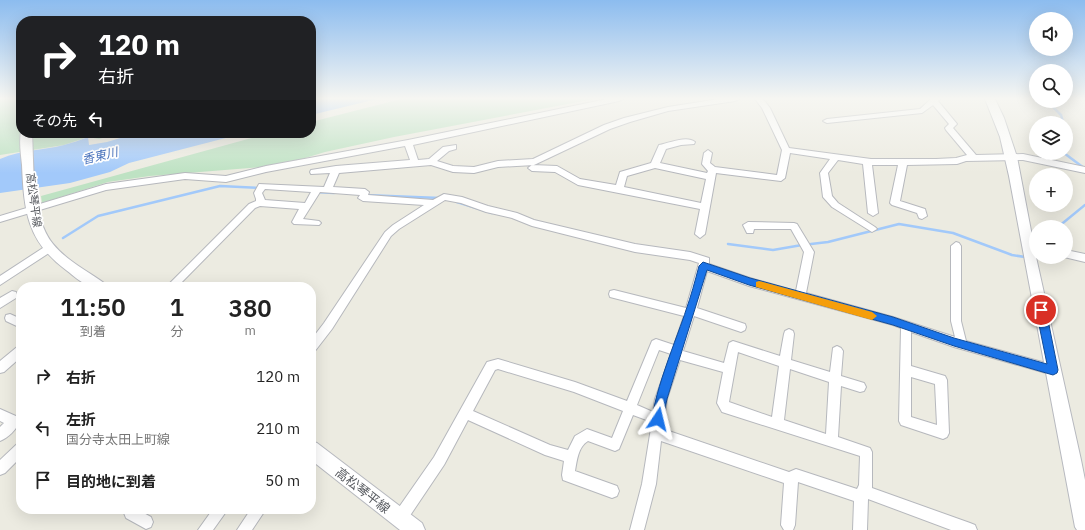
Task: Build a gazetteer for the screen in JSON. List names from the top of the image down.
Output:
{
  "streets": {
    "main road": ["高松琴平線"]
  },
  "water": ["香東川"],
  "page": {
    "map_buttons": ["+", "−"],
    "turn": ["120 m", "右折"],
    "then": "その先",
    "eta": [
      "11:50",
      "到着",
      "1",
      "分",
      "380",
      "m"
    ],
    "list": [
      {
        "name": "右折",
        "value": "120 m"
      },
      {
        "name": "左折",
        "note": "国分寺太田上町線",
        "value": "210 m"
      },
      {
        "name": "目的地に到着",
        "value": "50 m"
      }
    ]
  }
}
